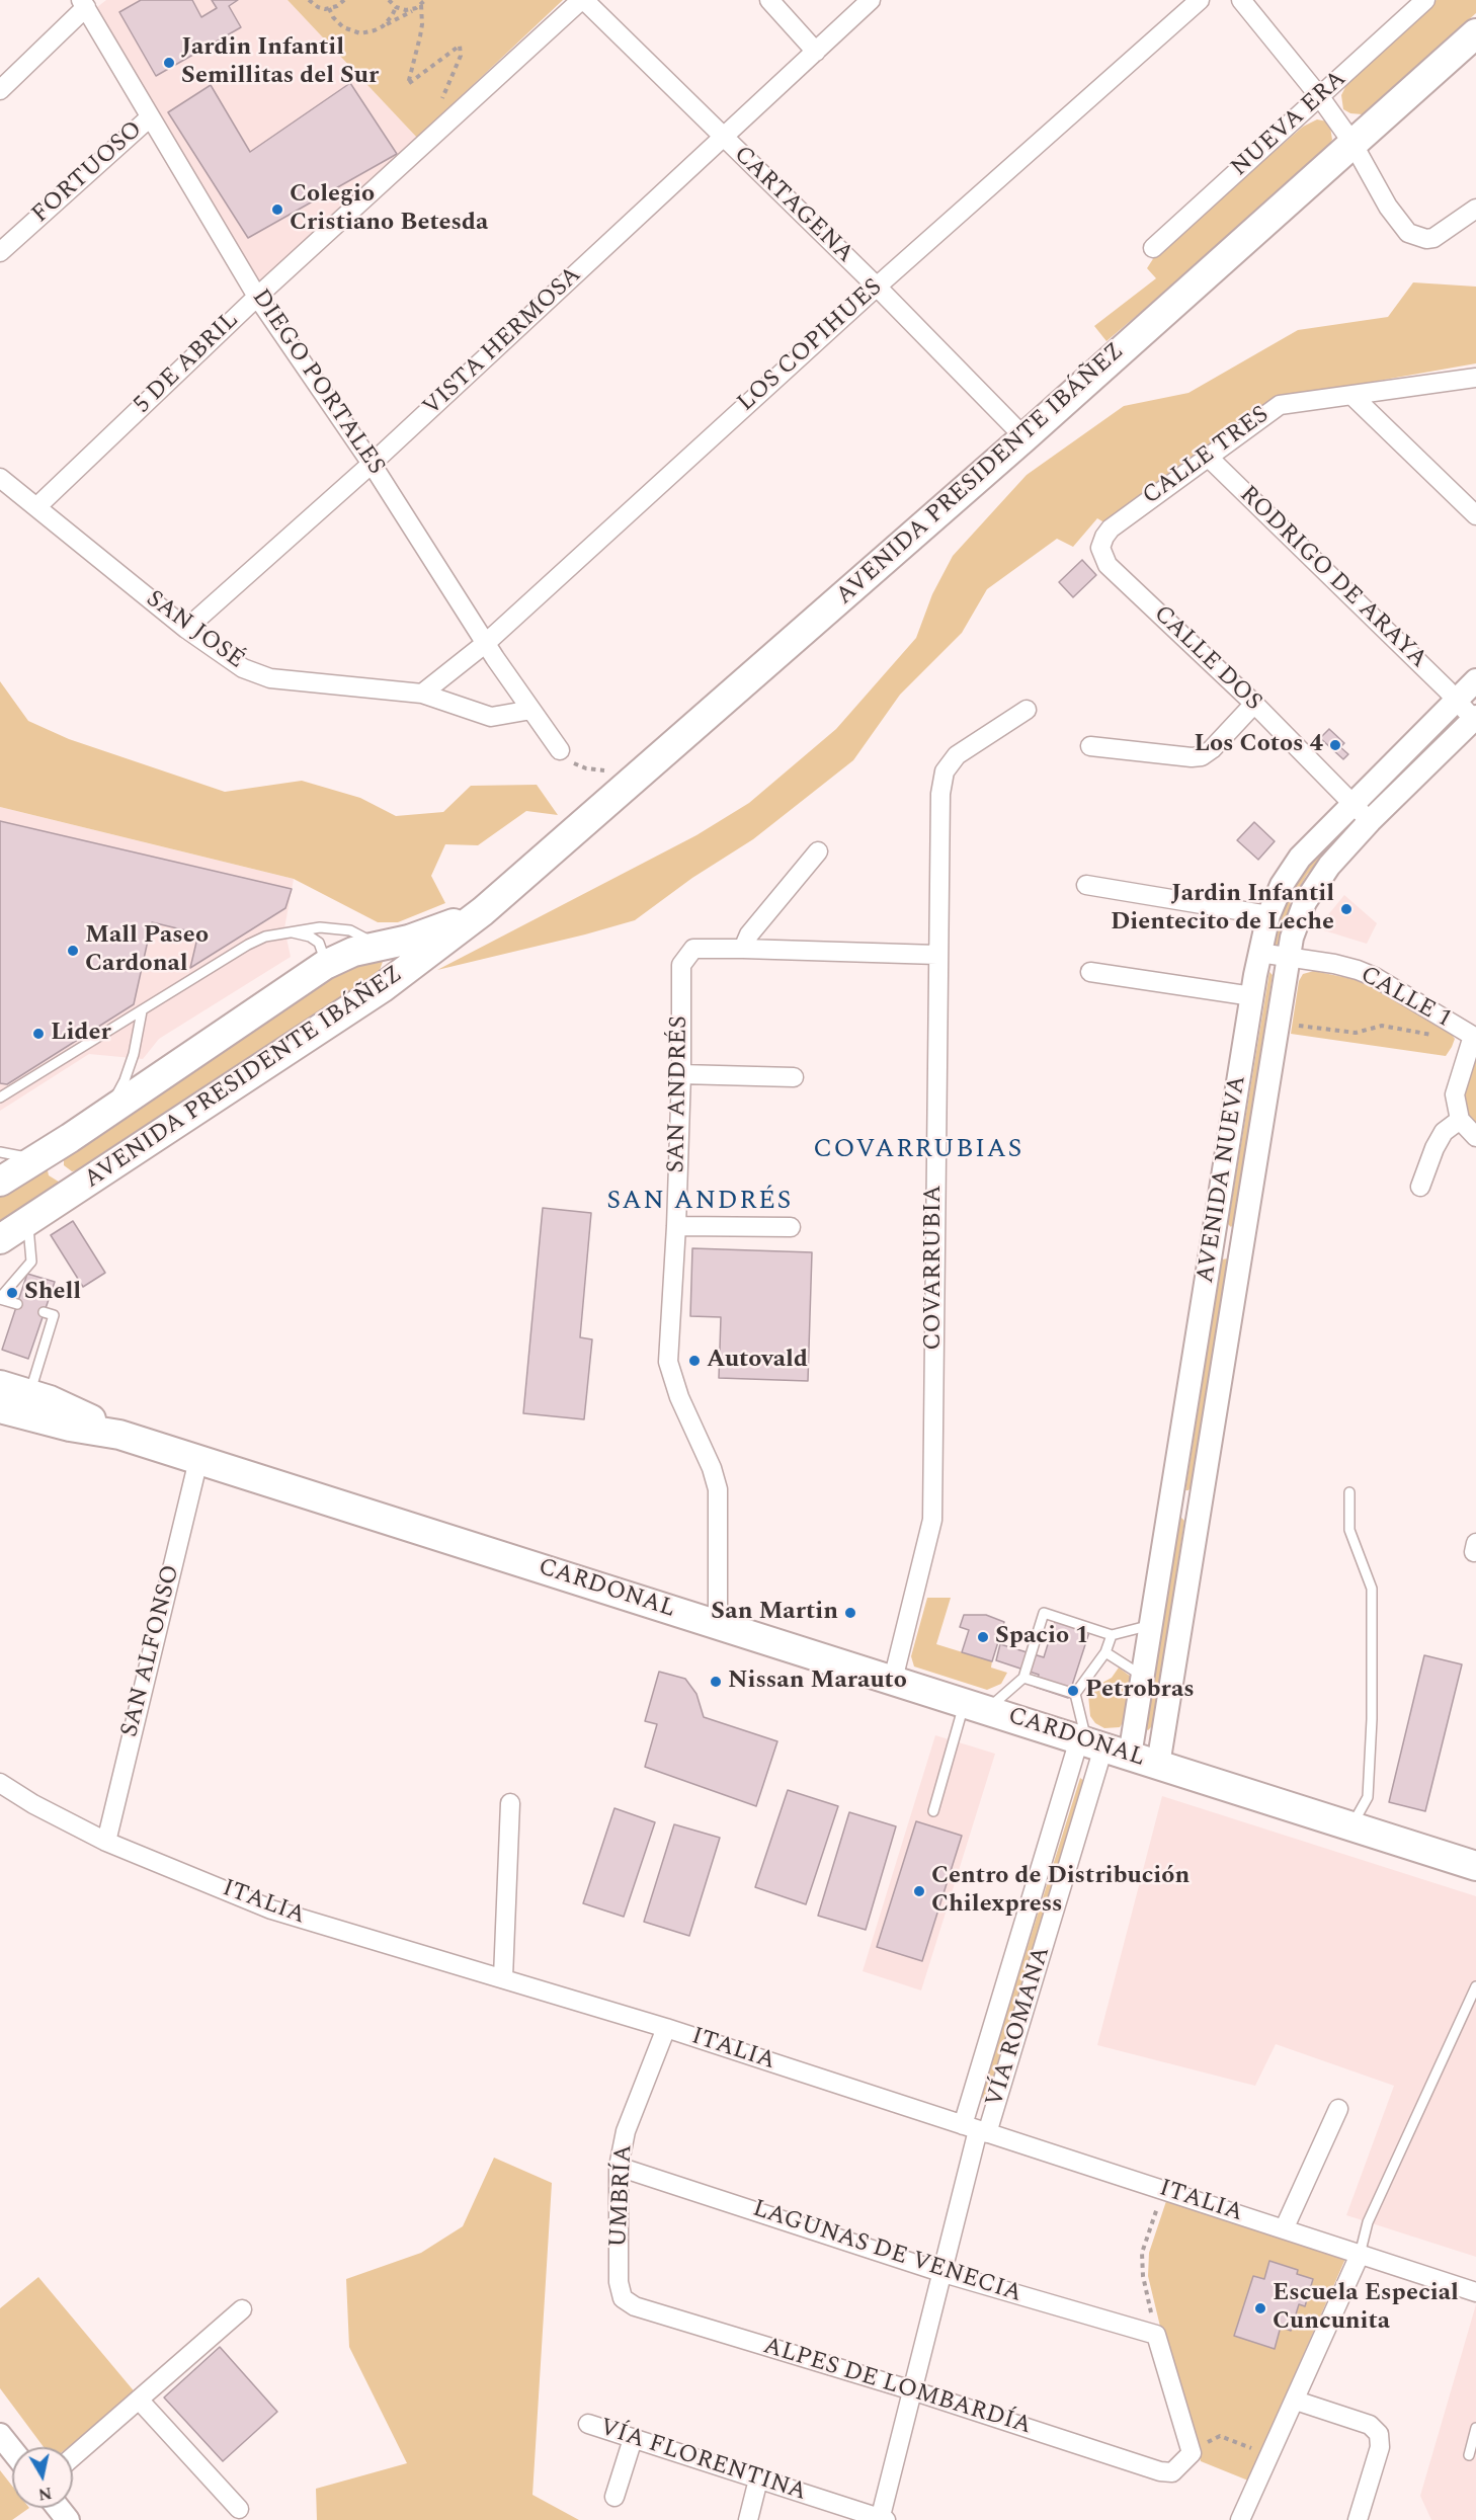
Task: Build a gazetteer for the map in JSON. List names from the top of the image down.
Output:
{
  "streets": {
    "main road": ["AVENIDA PRESIDENTE IBÁÑEZ", "CARDONAL"],
    "street": [
      "NUEVA ERA",
      "FORTUOSO",
      "CARTAGENA",
      "VISTA HERMOSA",
      "LOS COPIHUES",
      "5 DE ABRIL",
      "DIEGO PORTALES",
      "CALLE TRES",
      "RODRIGO DE ARAYA",
      "SAN JOSÉ",
      "CALLE DOS",
      "CALLE 1",
      "SAN ANDRÉS",
      "AVENIDA NUEVA",
      "COVARRUBIA",
      "SAN ALFONSO",
      "ITALIA",
      "VÍA ROMANA",
      "UMBRÍA",
      "LAGUNAS DE VENECIA",
      "ALPES DE LOMBARDÍA",
      "VÍA FLORENTINA"
    ]
  },
  "crossings": [
    ["FORTUOSO", "DIEGO PORTALES"],
    ["CARTAGENA", "VISTA HERMOSA"],
    ["CARTAGENA", "LOS COPIHUES"],
    ["CARTAGENA", "5 DE ABRIL"],
    ["CARTAGENA", "AVENIDA PRESIDENTE IBÁÑEZ"],
    ["VISTA HERMOSA", "DIEGO PORTALES"],
    ["VISTA HERMOSA", "SAN JOSÉ"],
    ["LOS COPIHUES", "DIEGO PORTALES"],
    ["LOS COPIHUES", "SAN JOSÉ"],
    ["5 DE ABRIL", "DIEGO PORTALES"],
    ["5 DE ABRIL", "SAN JOSÉ"],
    ["DIEGO PORTALES", "SAN JOSÉ"],
    ["CALLE TRES", "RODRIGO DE ARAYA"],
    ["CALLE TRES", "CALLE DOS"],
    ["RODRIGO DE ARAYA", "AVENIDA NUEVA"],
    ["CALLE DOS", "AVENIDA NUEVA"],
    ["CALLE 1", "AVENIDA NUEVA"],
    ["SAN ANDRÉS", "COVARRUBIA"],
    ["SAN ANDRÉS", "CARDONAL"],
    ["AVENIDA NUEVA", "CARDONAL"],
    ["AVENIDA NUEVA", "VÍA ROMANA"],
    ["COVARRUBIA", "CARDONAL"],
    ["CARDONAL", "SAN ALFONSO"],
    ["CARDONAL", "VÍA ROMANA"],
    ["SAN ALFONSO", "ITALIA"],
    ["ITALIA", "VÍA ROMANA"],
    ["ITALIA", "UMBRÍA"],
    ["VÍA ROMANA", "LAGUNAS DE VENECIA"],
    ["VÍA ROMANA", "ALPES DE LOMBARDÍA"],
    ["VÍA ROMANA", "VÍA FLORENTINA"],
    ["UMBRÍA", "LAGUNAS DE VENECIA"],
    ["UMBRÍA", "ALPES DE LOMBARDÍA"]
  ],
  "districts": ["COVARRUBIAS", "SAN ANDRÉS"],
  "places": [
    "Jardin Infantil Semillitas del Sur",
    "Colegio Cristiano Betesda",
    "Los Cotos 4",
    "Jardin Infantil Dientecito de Leche",
    "Mall Paseo Cardonal",
    "Lider",
    "Shell",
    "Autovald",
    "San Martin",
    "Spacio 1",
    "Nissan Marauto",
    "Petrobras",
    "Centro de Distribución Chilexpress",
    "Escuela Especial Cuncunita"
  ],
  "north": "bottom"
}
